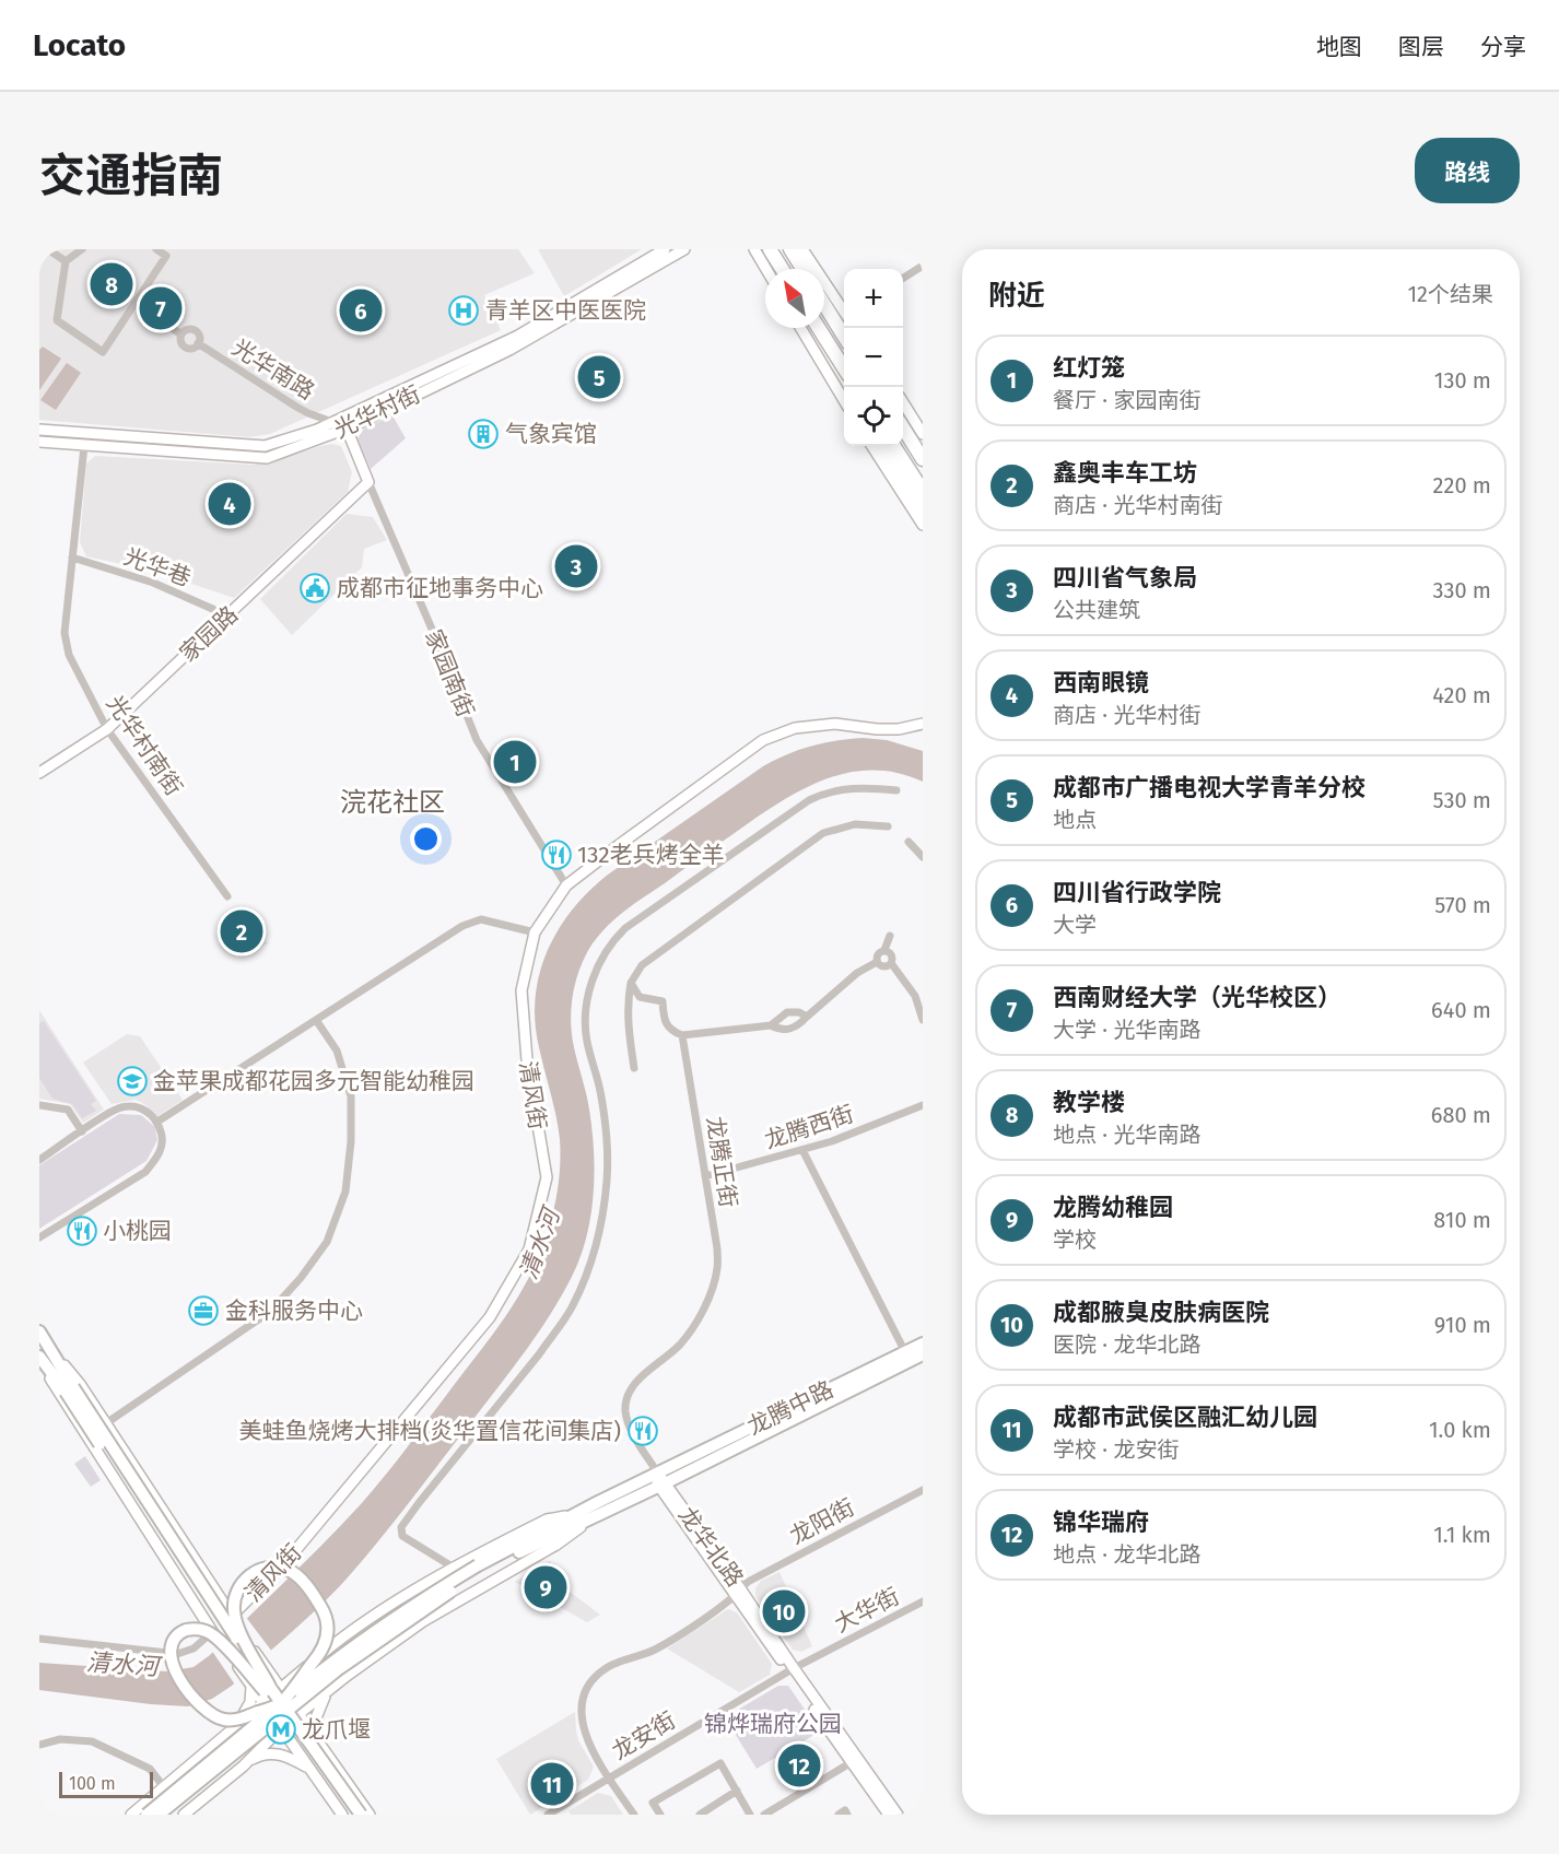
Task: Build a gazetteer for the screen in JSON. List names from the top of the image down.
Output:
{
  "streets": {
    "main road": [
      "光华村街",
      "家园路",
      "家园南街",
      "清风街",
      "龙腾中路",
      "龙华北路"
    ],
    "street": [
      "光华南路",
      "光华巷",
      "光华村南街",
      "龙腾西街",
      "龙腾正街",
      "龙阳街",
      "大华街",
      "龙安街"
    ]
  },
  "crossings": [
    ["光华南路", "光华村街"],
    ["光华村街", "家园南街"],
    ["光华村街", "光华村南街"],
    ["光华巷", "家园路"],
    ["光华巷", "光华村南街"],
    ["家园路", "家园南街"],
    ["家园路", "光华村南街"],
    ["家园南街", "清风街"],
    ["龙腾西街", "龙腾正街"],
    ["龙腾正街", "龙腾中路"],
    ["龙腾正街", "龙华北路"],
    ["龙腾中路", "龙华北路"],
    ["龙阳街", "龙华北路"],
    ["龙阳街", "龙安街"],
    ["龙华北路", "大华街"],
    ["龙华北路", "龙安街"],
    ["大华街", "龙安街"]
  ],
  "districts": ["浣花社区"],
  "water": ["清水河"],
  "parks": ["锦烨瑞府公园"],
  "places": {
    "hospital": ["青羊区中医医院"],
    "building": ["气象宾馆"],
    "public building": ["成都市征地事务中心"],
    "restaurant": ["132老兵烤全羊", "小桃园", "美蛙鱼烧烤大排档(炎华置信花间集店)"],
    "school or university": ["金苹果成都花园多元智能幼稚园"],
    "office": ["金科服务中心"],
    "metro station": ["龙爪堰"]
  },
  "scale_bar": "100 m",
  "north": "top left",
  "page": {
    "header": "Locato",
    "nav": ["地图", "图层", "分享"],
    "title": "交通指南",
    "buttons": "路线",
    "heading": ["附近", "12个结果"],
    "pins": [
      "8",
      "7",
      "6",
      "5",
      "4",
      "3",
      "1",
      "2",
      "9",
      "10",
      "12",
      "11"
    ],
    "map_buttons": ["+", "−"],
    "list": [
      {
        "mark": "1",
        "name": "红灯笼",
        "note": "餐厅 · 家园南街",
        "value": "130 m"
      },
      {
        "mark": "2",
        "name": "鑫奥丰车工坊",
        "note": "商店 · 光华村南街",
        "value": "220 m"
      },
      {
        "mark": "3",
        "name": "四川省气象局",
        "note": "公共建筑",
        "value": "330 m"
      },
      {
        "mark": "4",
        "name": "西南眼镜",
        "note": "商店 · 光华村街",
        "value": "420 m"
      },
      {
        "mark": "5",
        "name": "成都市广播电视大学青羊分校",
        "note": "地点",
        "value": "530 m"
      },
      {
        "mark": "6",
        "name": "四川省行政学院",
        "note": "大学",
        "value": "570 m"
      },
      {
        "mark": "7",
        "name": "西南财经大学（光华校区）",
        "note": "大学 · 光华南路",
        "value": "640 m"
      },
      {
        "mark": "8",
        "name": "教学楼",
        "note": "地点 · 光华南路",
        "value": "680 m"
      },
      {
        "mark": "9",
        "name": "龙腾幼稚园",
        "note": "学校",
        "value": "810 m"
      },
      {
        "mark": "10",
        "name": "成都腋臭皮肤病医院",
        "note": "医院 · 龙华北路",
        "value": "910 m"
      },
      {
        "mark": "11",
        "name": "成都市武侯区融汇幼儿园",
        "note": "学校 · 龙安街",
        "value": "1.0 km"
      },
      {
        "mark": "12",
        "name": "锦华瑞府",
        "note": "地点 · 龙华北路",
        "value": "1.1 km"
      }
    ],
    "scale": "100 m"
  }
}
